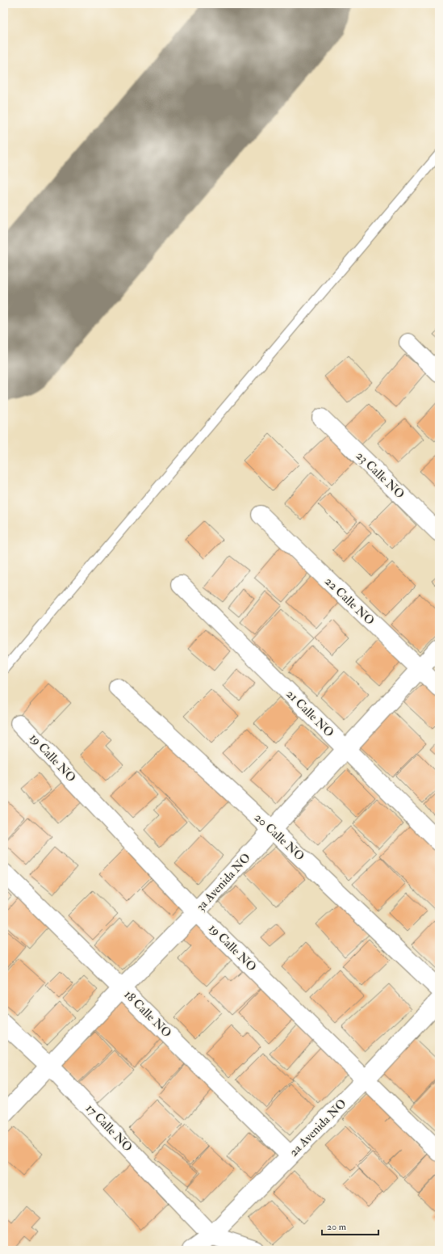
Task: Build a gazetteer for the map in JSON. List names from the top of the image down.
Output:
{
  "streets": {
    "street": [
      "23 Calle NO",
      "22 Calle NO",
      "21 Calle NO",
      "19 Calle NO",
      "20 Calle NO",
      "3a Avenida NO",
      "18 Calle NO",
      "17 Calle NO",
      "2a Avenida NO"
    ]
  },
  "crossings": [
    ["22 Calle NO", "3a Avenida NO"],
    ["21 Calle NO", "3a Avenida NO"],
    ["19 Calle NO", "3a Avenida NO"],
    ["19 Calle NO", "2a Avenida NO"],
    ["20 Calle NO", "3a Avenida NO"],
    ["3a Avenida NO", "18 Calle NO"],
    ["3a Avenida NO", "17 Calle NO"],
    ["18 Calle NO", "2a Avenida NO"],
    ["17 Calle NO", "2a Avenida NO"]
  ],
  "scale_bar": "20 m"
}
